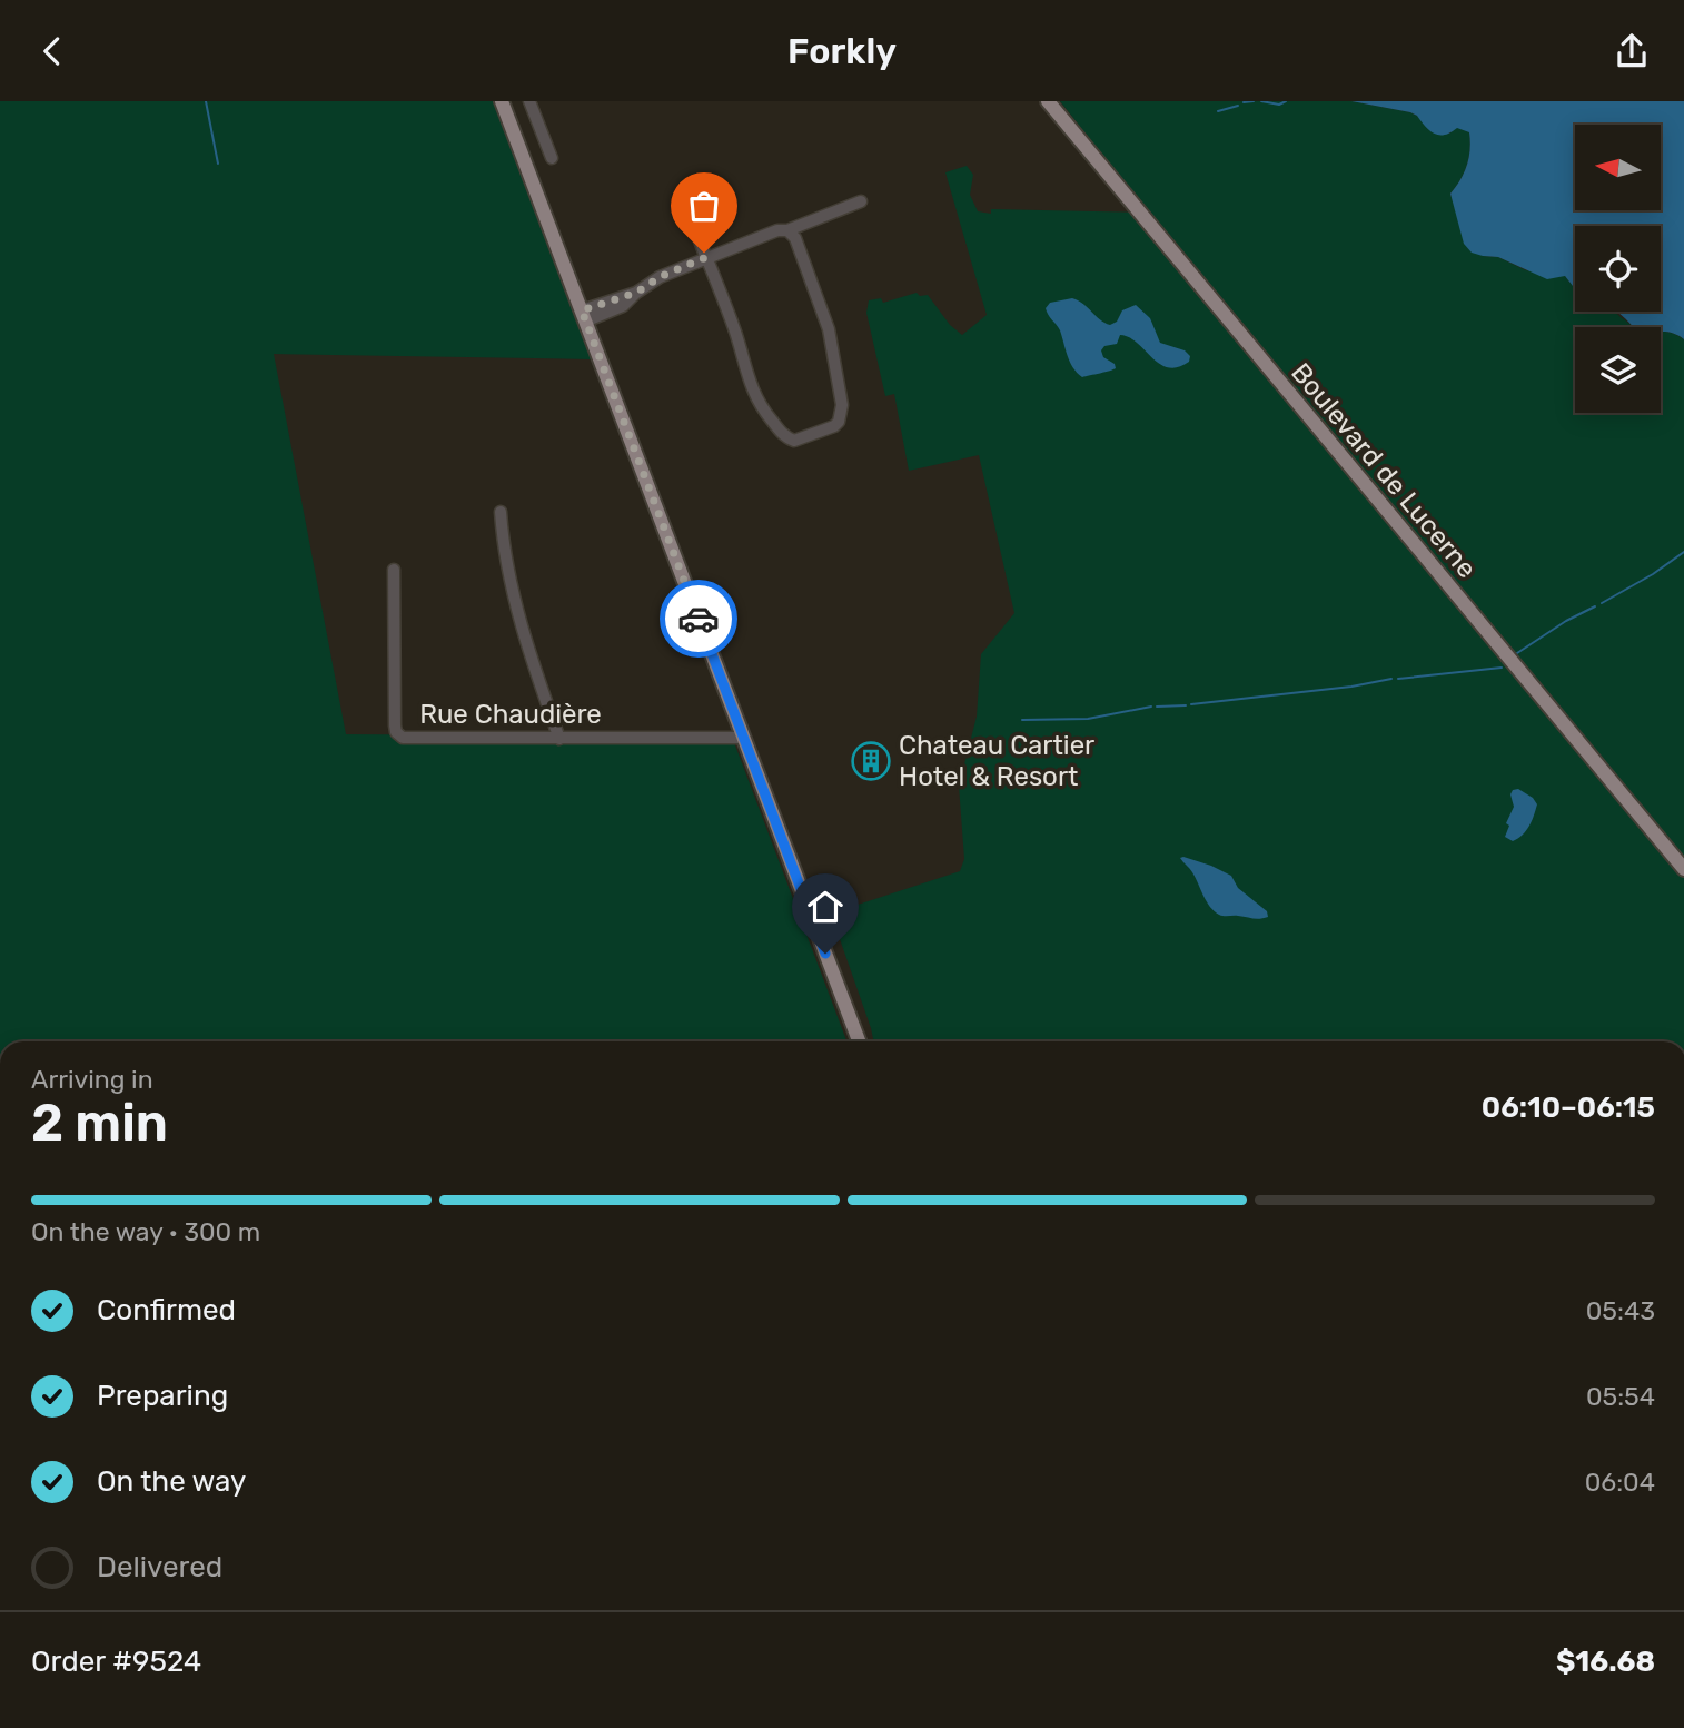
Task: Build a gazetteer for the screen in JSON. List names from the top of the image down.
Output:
{
  "streets": {
    "main road": ["Boulevard de Lucerne"],
    "street": ["Rue Chaudière"]
  },
  "places": {
    "building": ["Chateau Cartier Hotel & Resort"]
  },
  "north": "left",
  "page": {
    "header": "Forkly",
    "heading": ["2 min", "Arriving in", "06:10–06:15"],
    "panel": ["Order #9524", "$16.68"],
    "bar": "On the way · 300 m",
    "list": [
      ["Confirmed", "05:43"],
      ["Preparing", "05:54"],
      ["On the way", "06:04"],
      "Delivered"
    ]
  }
}
